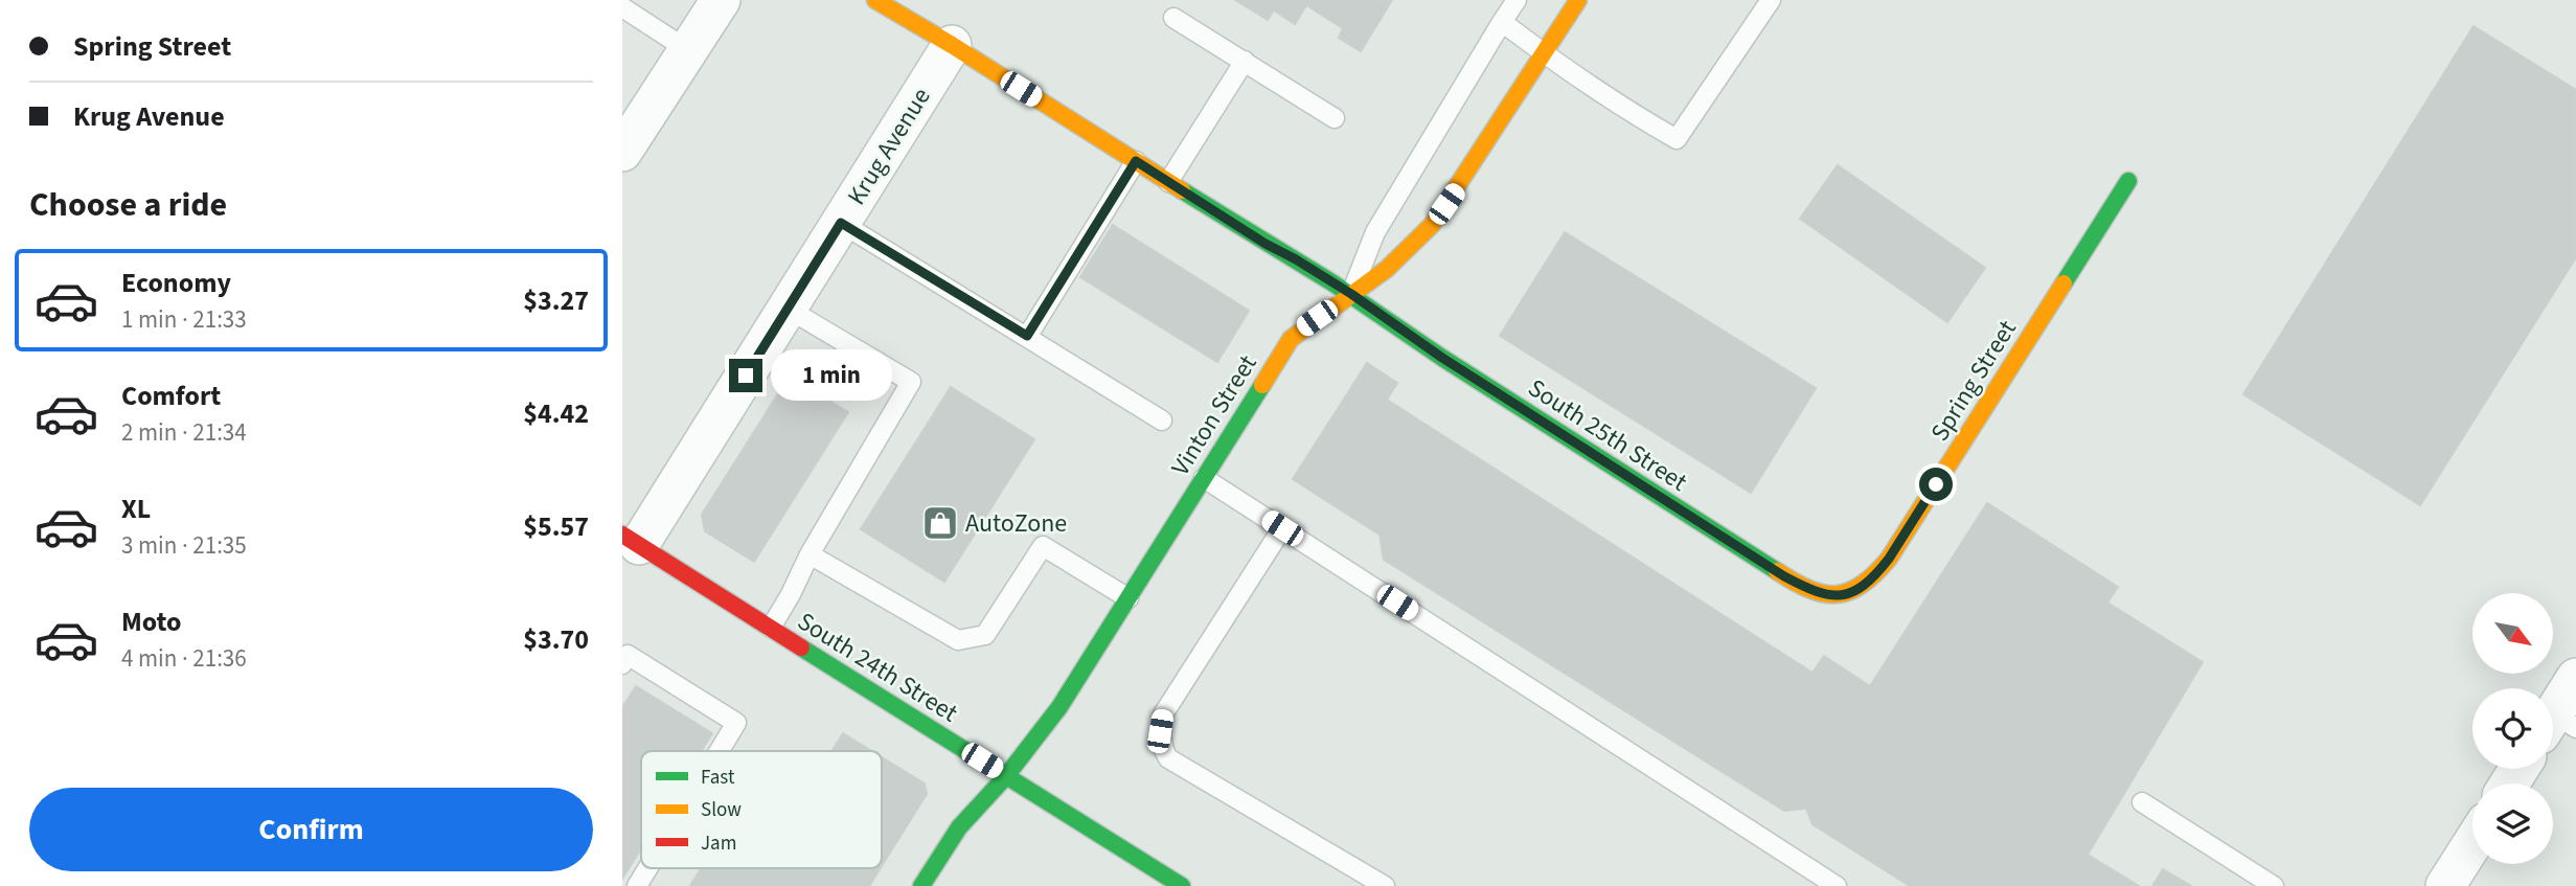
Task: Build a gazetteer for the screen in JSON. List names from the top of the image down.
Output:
{
  "streets": {
    "street": [
      "Krug Avenue",
      "Spring Street",
      "Vinton Street",
      "South 25th Street",
      "South 24th Street"
    ]
  },
  "crossings": [
    ["Krug Avenue", "South 25th Street"],
    ["Krug Avenue", "South 24th Street"],
    ["Spring Street", "South 25th Street"],
    ["Vinton Street", "South 25th Street"],
    ["Vinton Street", "South 24th Street"]
  ],
  "places": {
    "shop": ["AutoZone"]
  },
  "legend": ["Fast", "Slow", "Jam"],
  "north": "bottom right",
  "page": {
    "banner": ["Spring Street", "Krug Avenue"],
    "heading": "Choose a ride",
    "list": [
      {
        "name": "Economy",
        "note": "1 min · 21:33",
        "value": "$3.27"
      },
      {
        "name": "Comfort",
        "note": "2 min · 21:34",
        "value": "$4.42"
      },
      {
        "name": "XL",
        "note": "3 min · 21:35",
        "value": "$5.57"
      },
      {
        "name": "Moto",
        "note": "4 min · 21:36",
        "value": "$3.70"
      }
    ],
    "bubble": "1 min",
    "buttons": "Confirm"
  }
}
